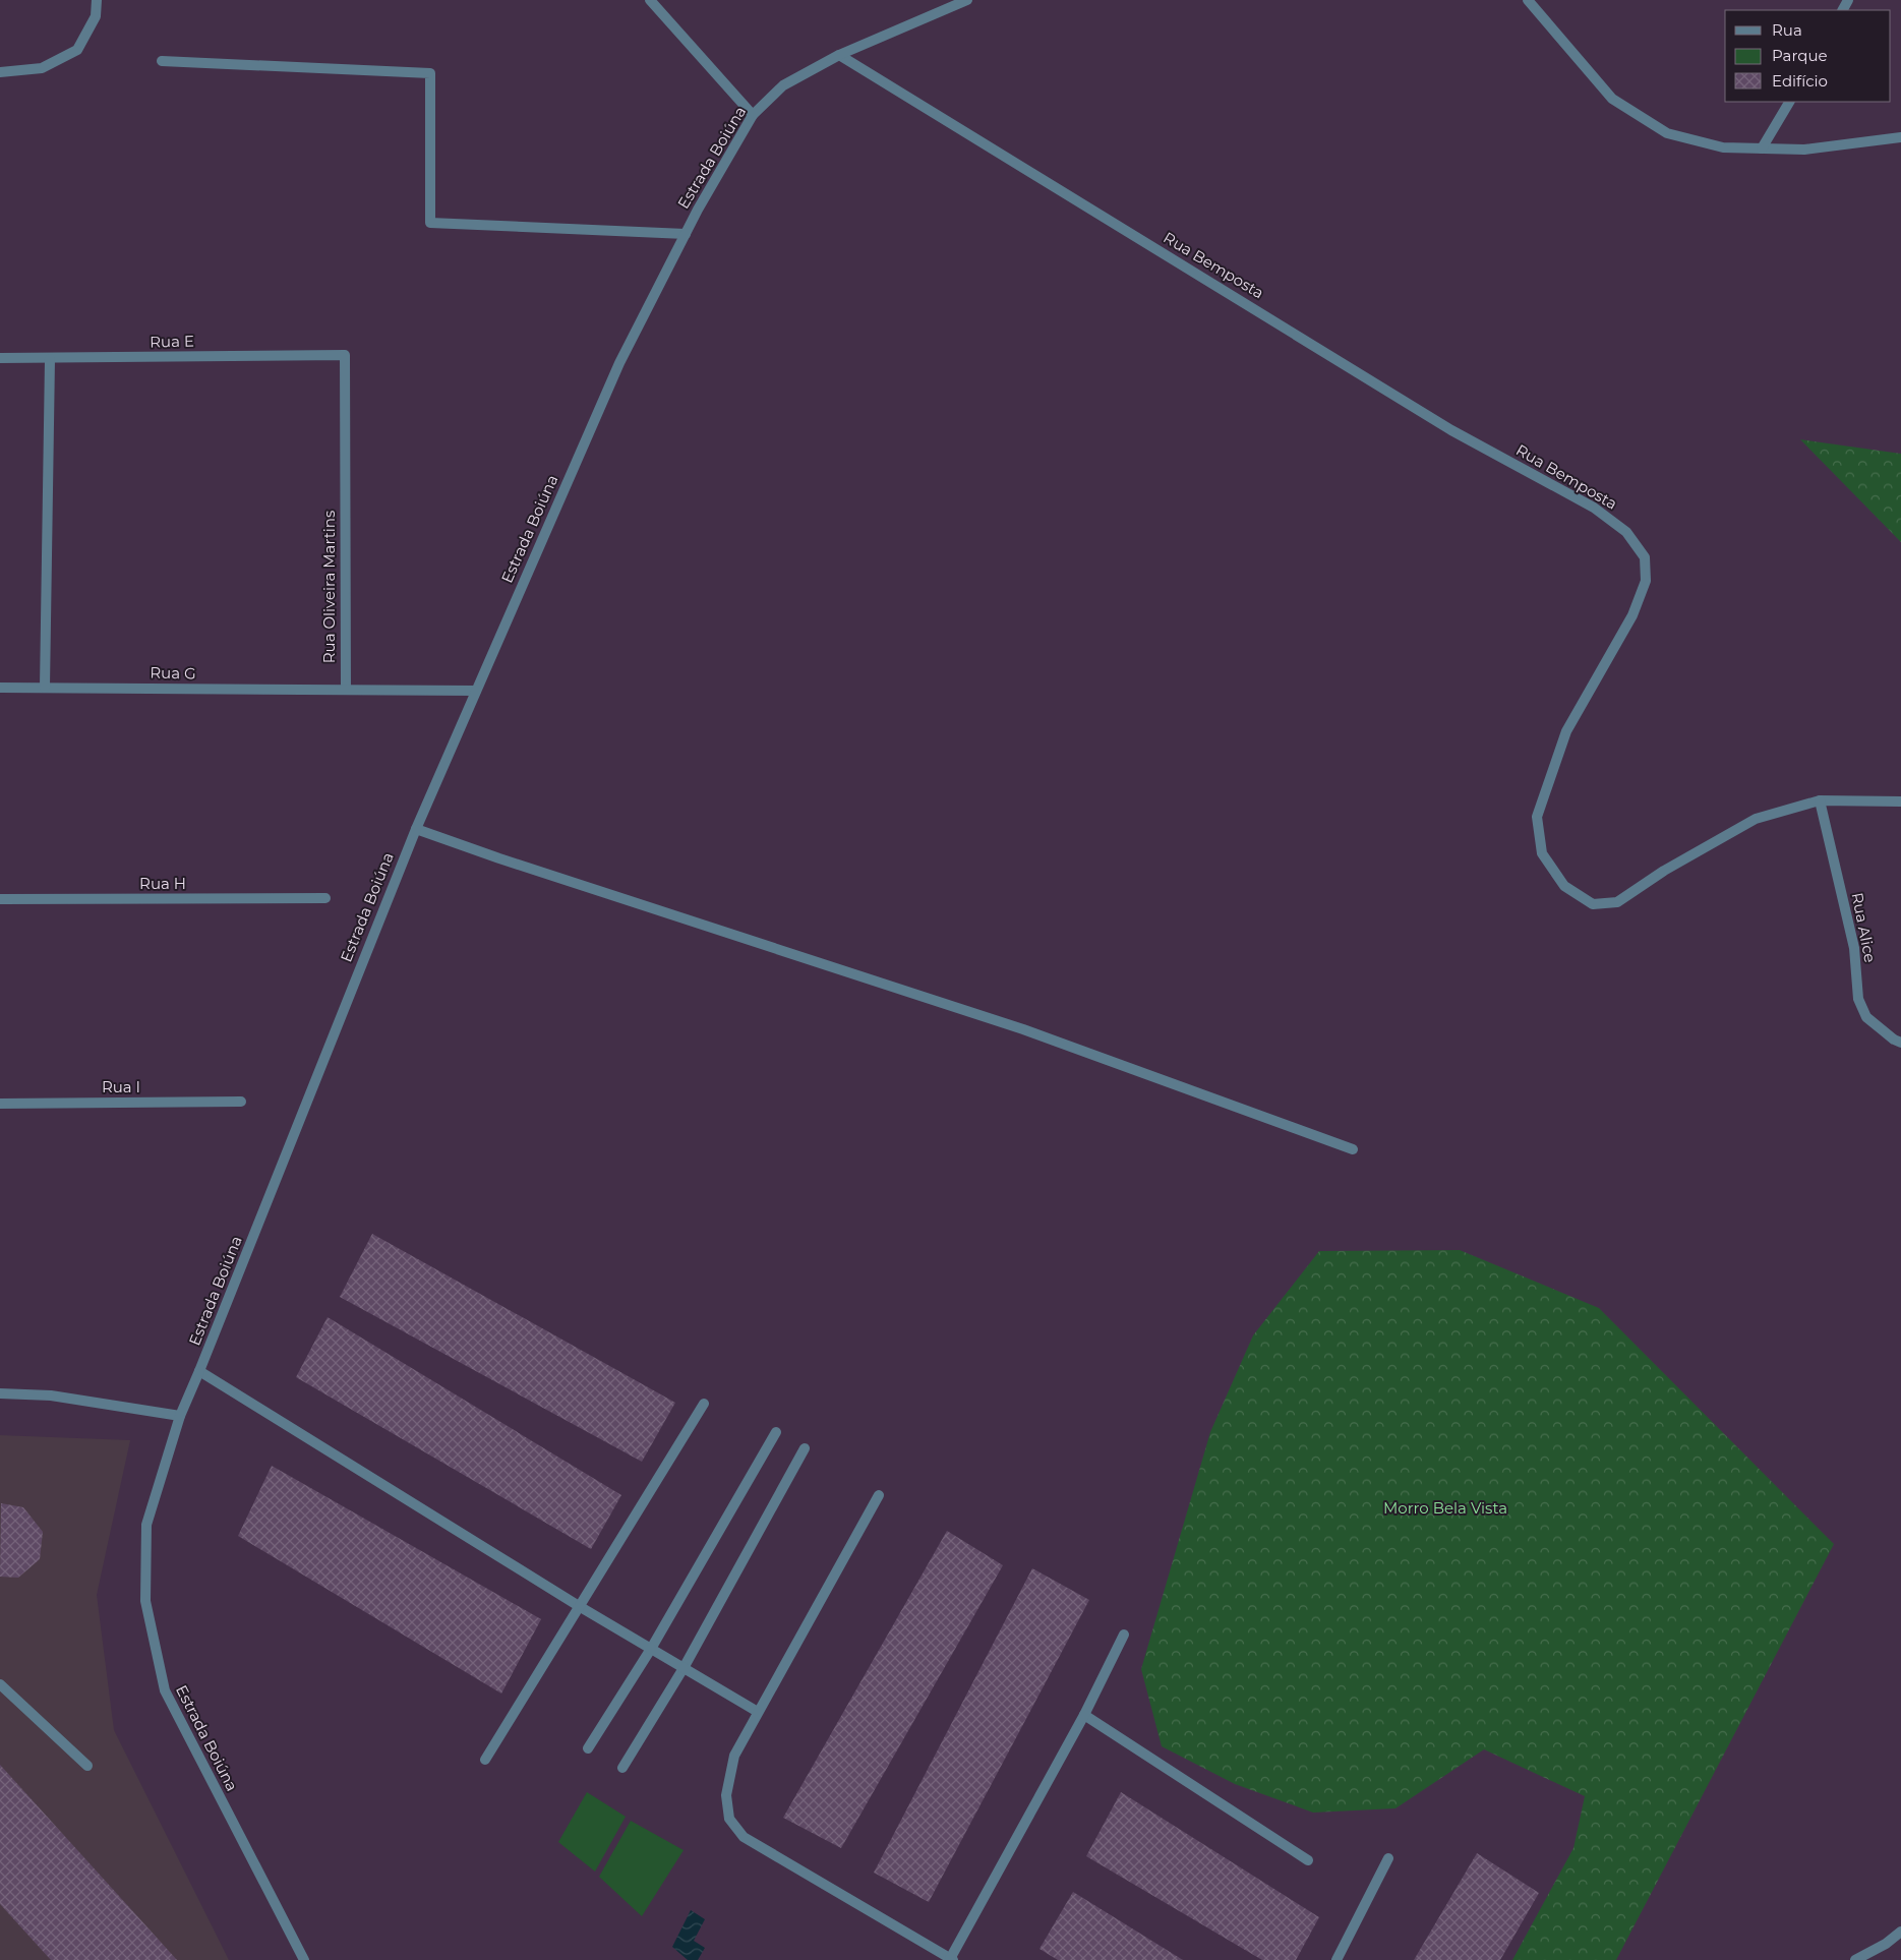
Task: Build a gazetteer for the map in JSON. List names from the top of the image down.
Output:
{
  "streets": {
    "street": [
      "Estrada Boiúna",
      "Rua Bemposta",
      "Rua E",
      "Rua Oliveira Martins",
      "Rua G",
      "Rua H",
      "Rua Alice",
      "Rua I"
    ]
  },
  "crossings": [
    ["Estrada Boiúna", "Rua Bemposta"],
    ["Rua Bemposta", "Rua Alice"],
    ["Rua E", "Rua Oliveira Martins"],
    ["Rua Oliveira Martins", "Rua G"]
  ],
  "parks": ["Morro Bela Vista"],
  "legend": ["Rua", "Parque", "Edifício"]
}
